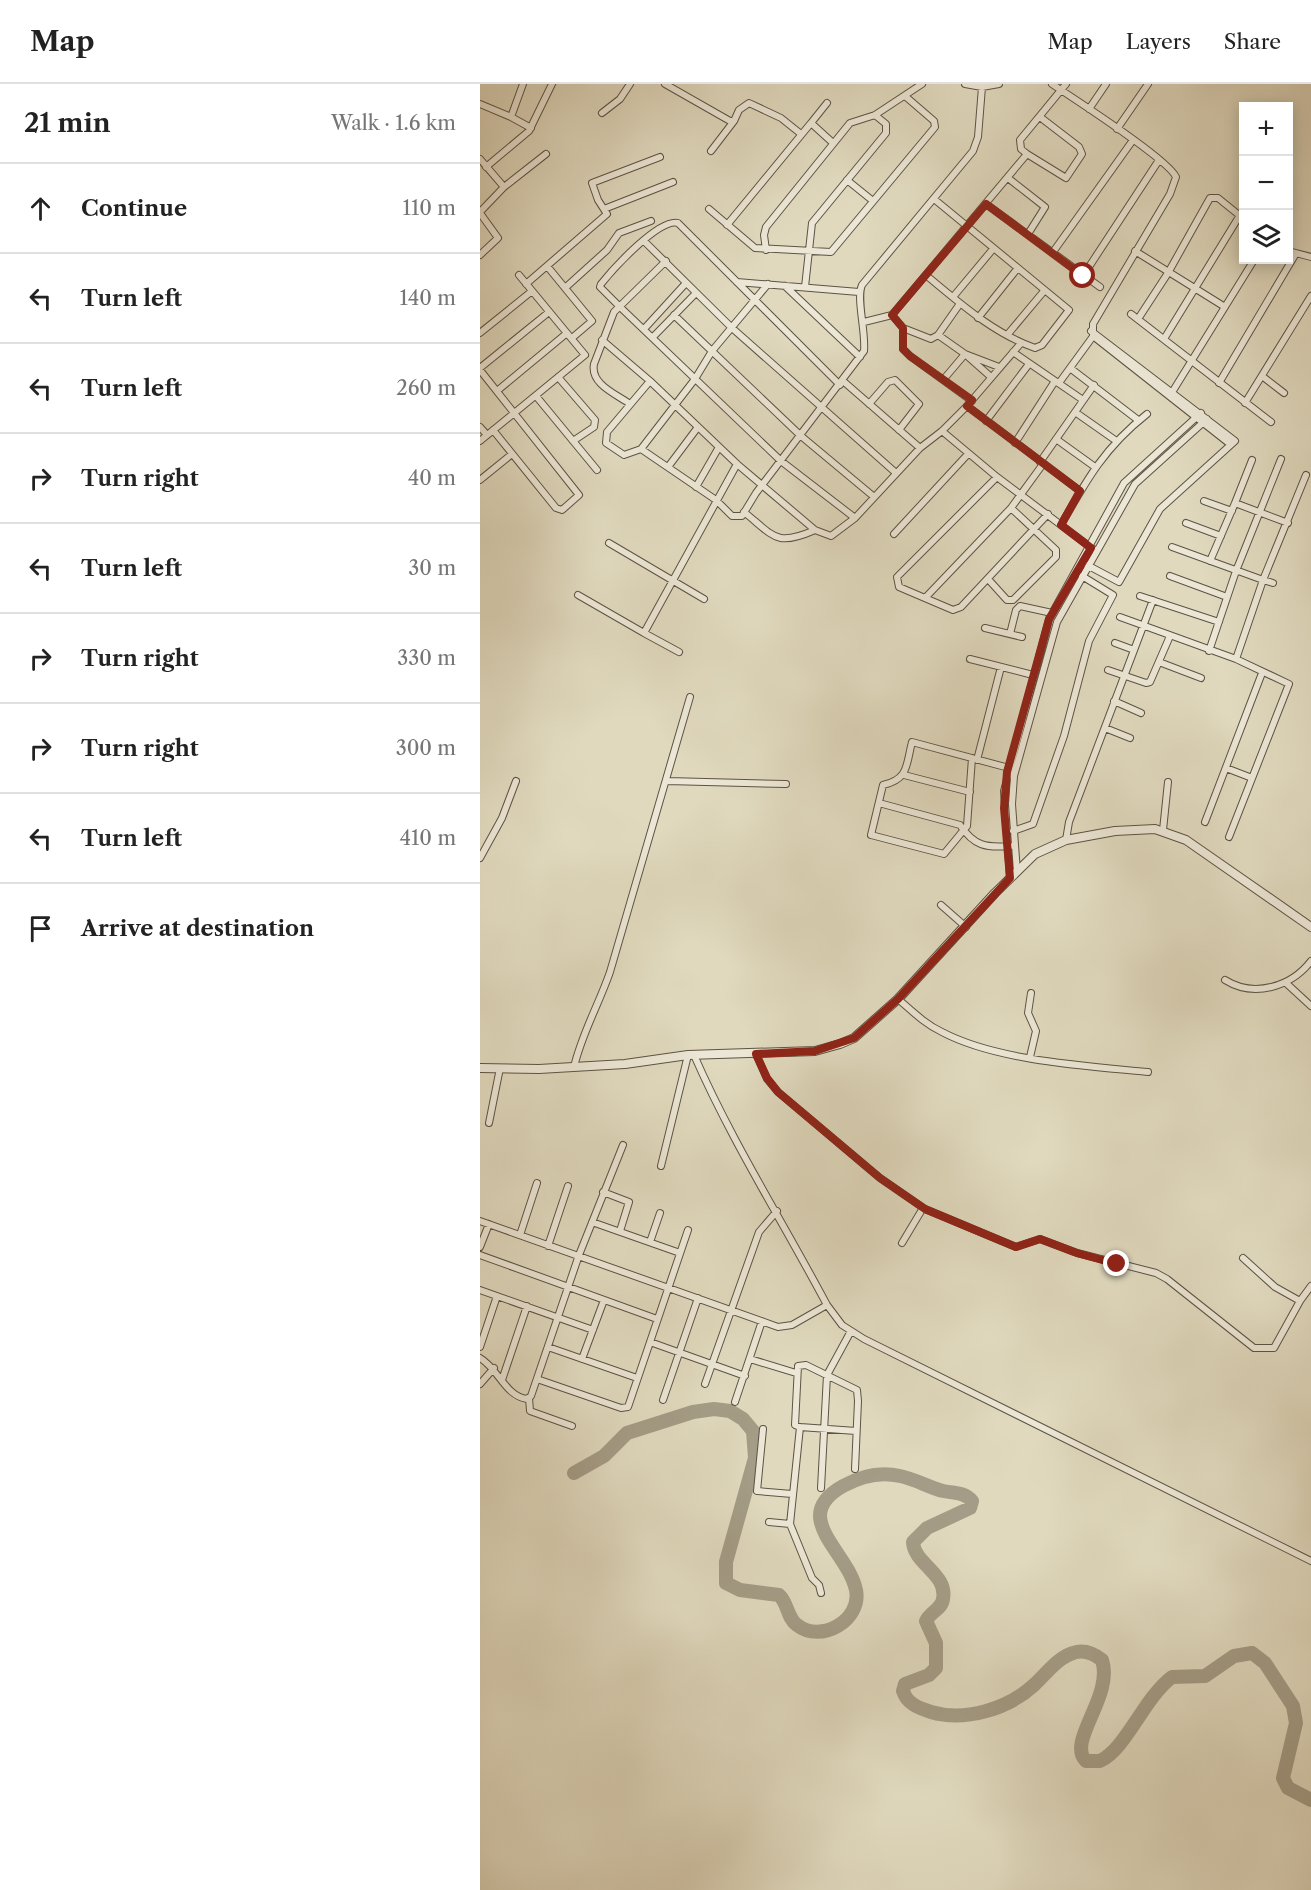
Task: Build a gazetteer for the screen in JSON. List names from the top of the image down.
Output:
{
  "page": {
    "header": "Map",
    "nav": ["Map", "Layers", "Share"],
    "heading": ["21 min", "Walk · 1.6 km"],
    "map_buttons": ["+", "−"],
    "list": [
      ["Continue", "110 m"],
      ["Turn left", "140 m"],
      ["Turn left", "260 m"],
      ["Turn right", "40 m"],
      ["Turn left", "30 m"],
      ["Turn right", "330 m"],
      ["Turn right", "300 m"],
      ["Turn left", "410 m"],
      "Arrive at destination"
    ]
  }
}
